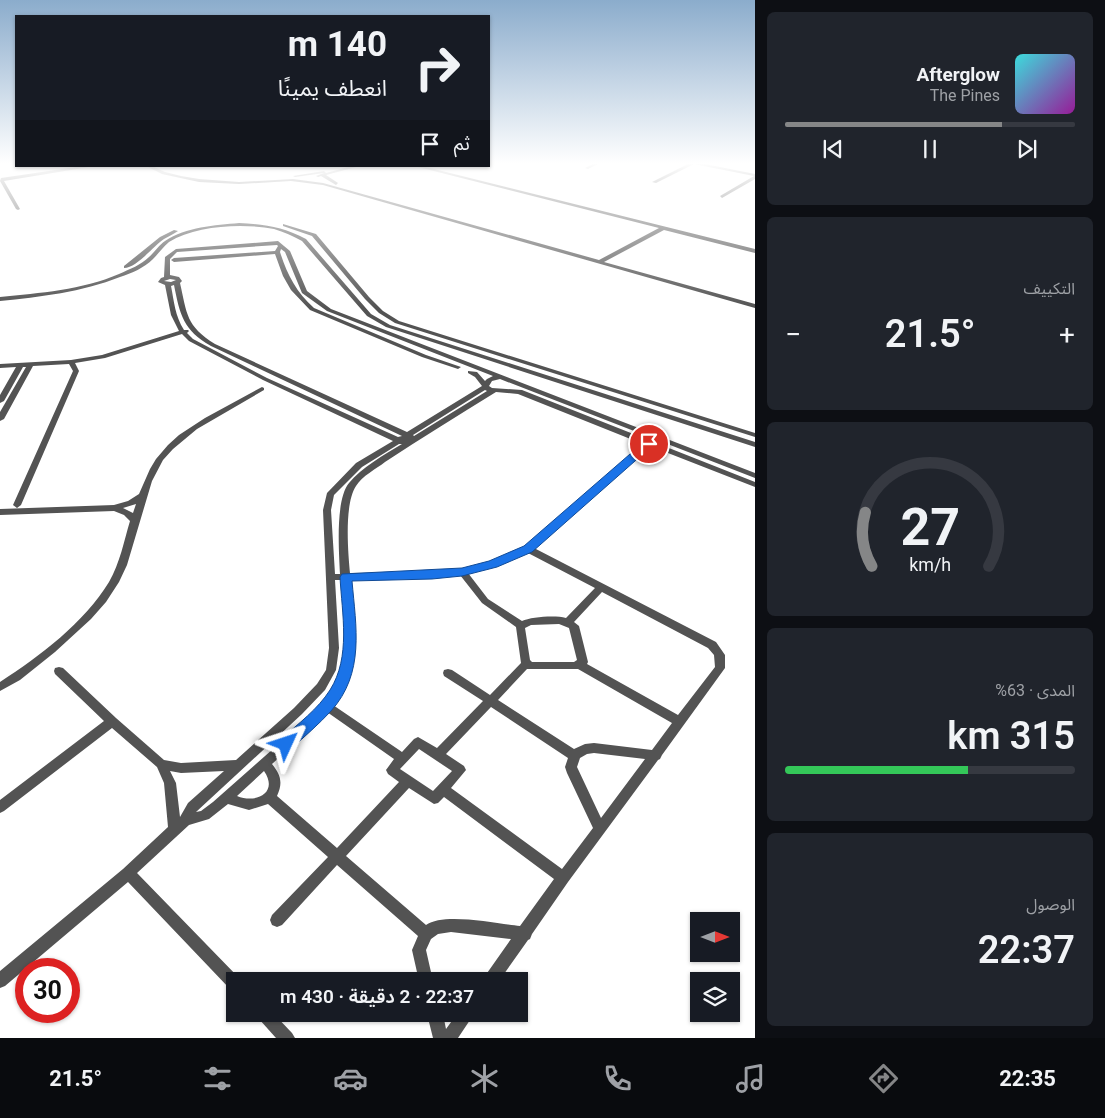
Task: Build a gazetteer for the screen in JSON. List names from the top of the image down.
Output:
{
  "north": "right",
  "page": {
    "turn": ["140 m", "انعطف يمينًا"],
    "song": ["Afterglow", "The Pines"],
    "then": "ثم",
    "tile": [
      "التكييف",
      ["المدى · 63%", "315 km"],
      ["الوصول", "22:37"]
    ],
    "heat": ["−", "21.5°", "+"],
    "limit": "30",
    "trip": "22:37 · 2 دقيقة · 430 m",
    "tabs": ["22:35", "21.5°"],
    "gauge": ["27", "km/h"]
  }
}
